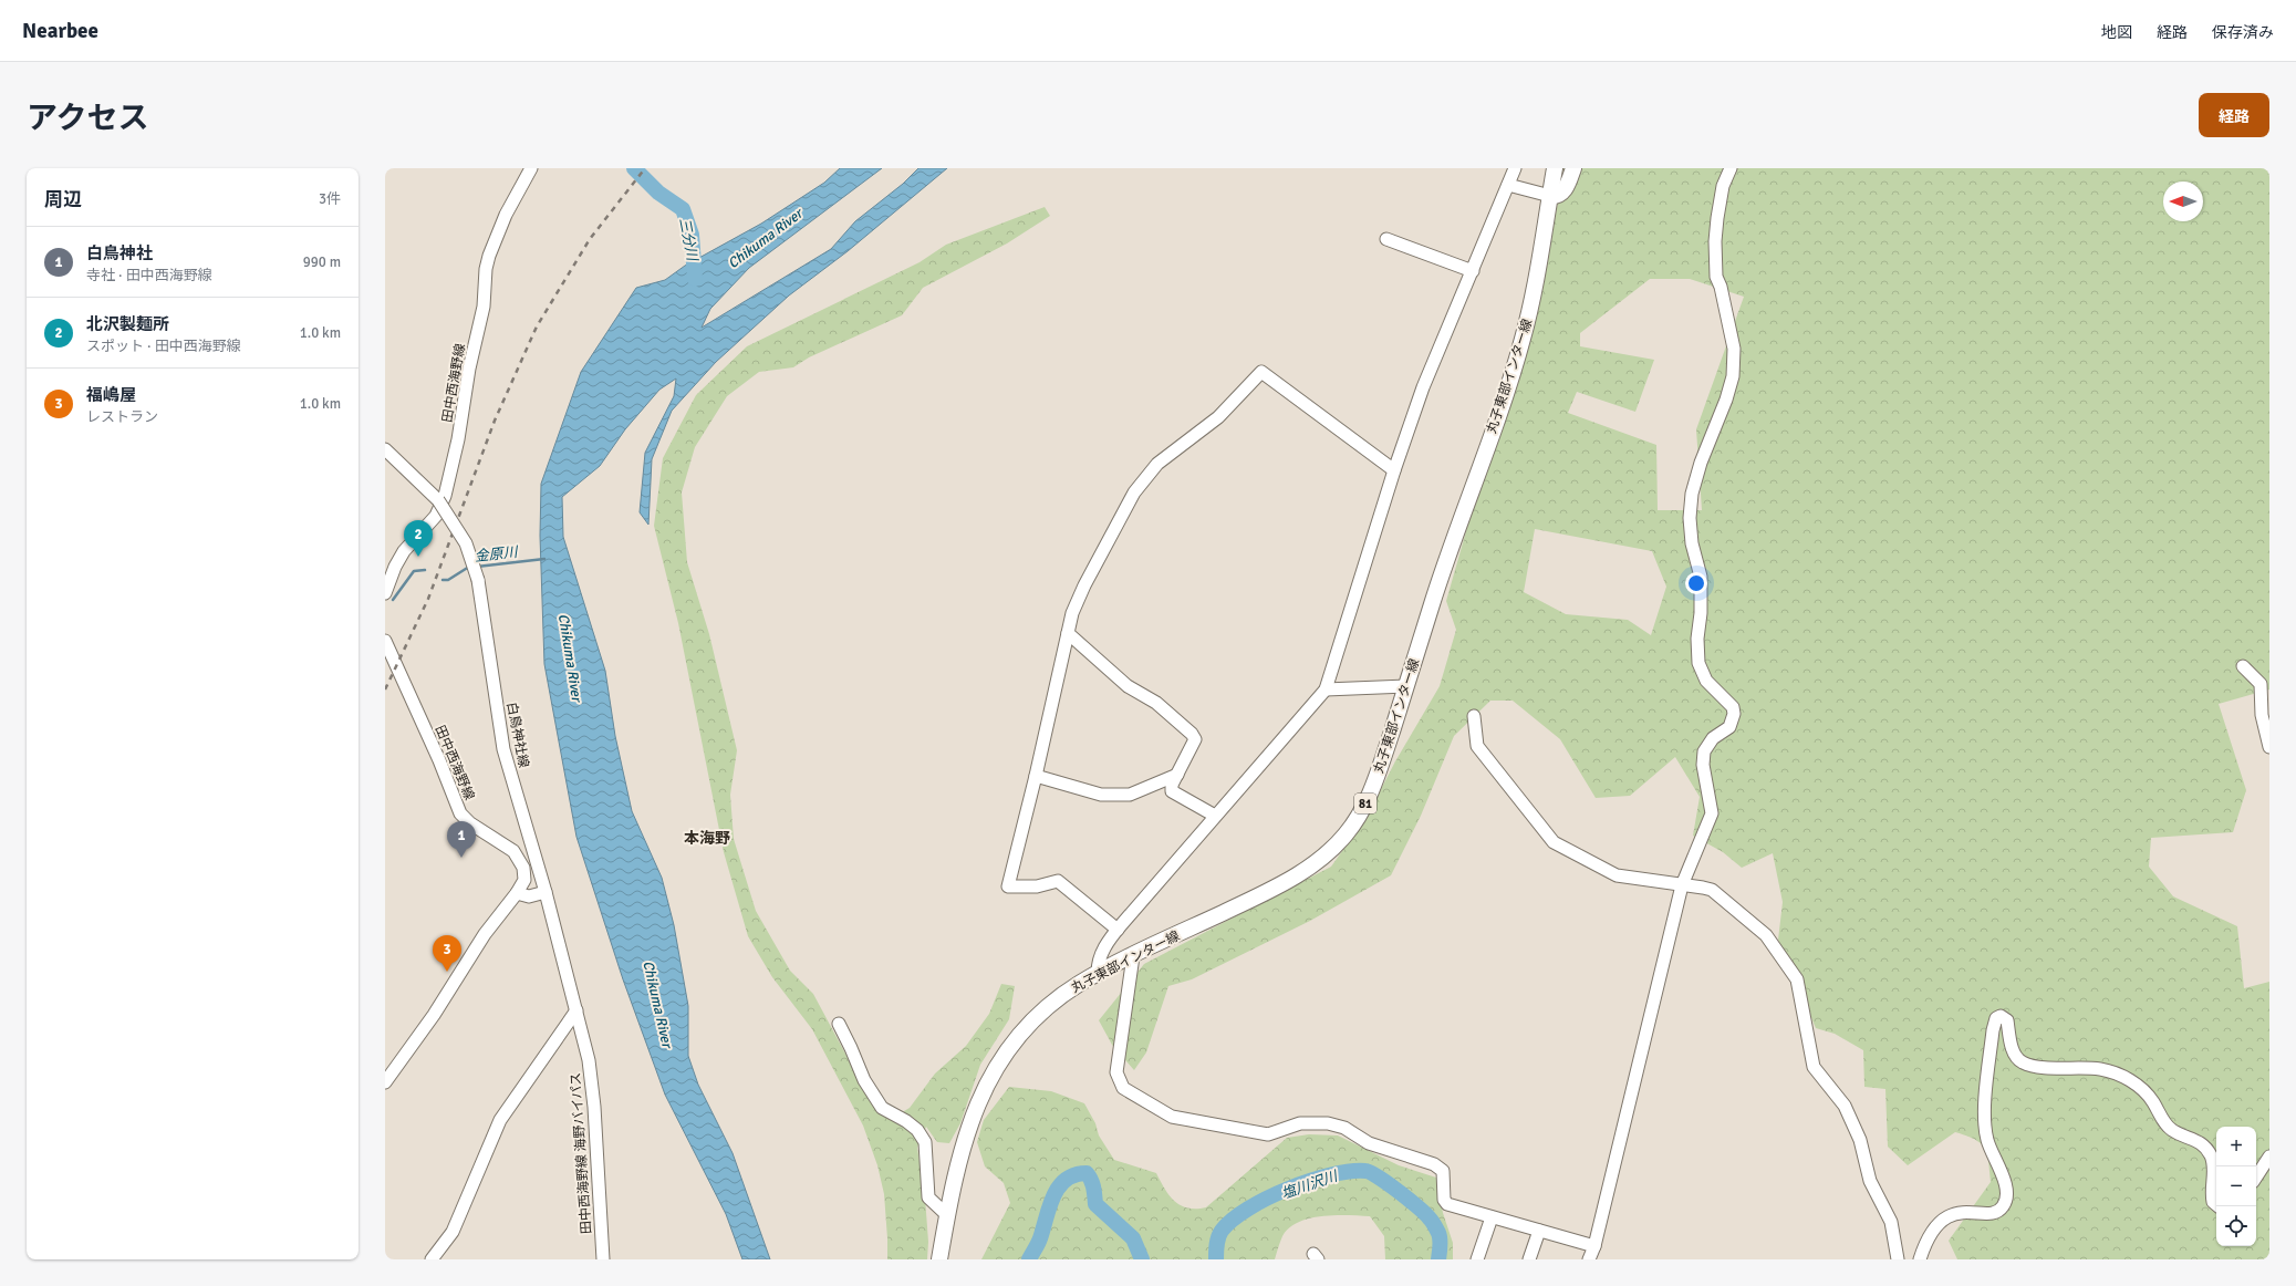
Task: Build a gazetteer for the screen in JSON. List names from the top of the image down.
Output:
{
  "streets": {
    "main road": ["丸子東部インター線", "81"],
    "street": ["田中西海野線", "白鳥神社線", "田中西海野線 海野バイパス"]
  },
  "crossings": [
    ["白鳥神社線", "田中西海野線 海野バイパス"]
  ],
  "districts": ["本海野"],
  "water": [
    "Chikuma River",
    "三分川",
    "金原川",
    "塩川沢川"
  ],
  "north": "left",
  "page": {
    "header": "Nearbee",
    "nav": ["地図", "経路", "保存済み"],
    "title": "アクセス",
    "buttons": "経路",
    "heading": ["周辺", "3件"],
    "list": [
      {
        "mark": "1",
        "name": "白鳥神社",
        "note": "寺社 · 田中西海野線",
        "value": "990 m"
      },
      {
        "mark": "2",
        "name": "北沢製麺所",
        "note": "スポット · 田中西海野線",
        "value": "1.0 km"
      },
      {
        "mark": "3",
        "name": "福嶋屋",
        "note": "レストラン",
        "value": "1.0 km"
      }
    ],
    "pins": ["2", "1", "3"],
    "map_buttons": ["+", "−"]
  }
}
